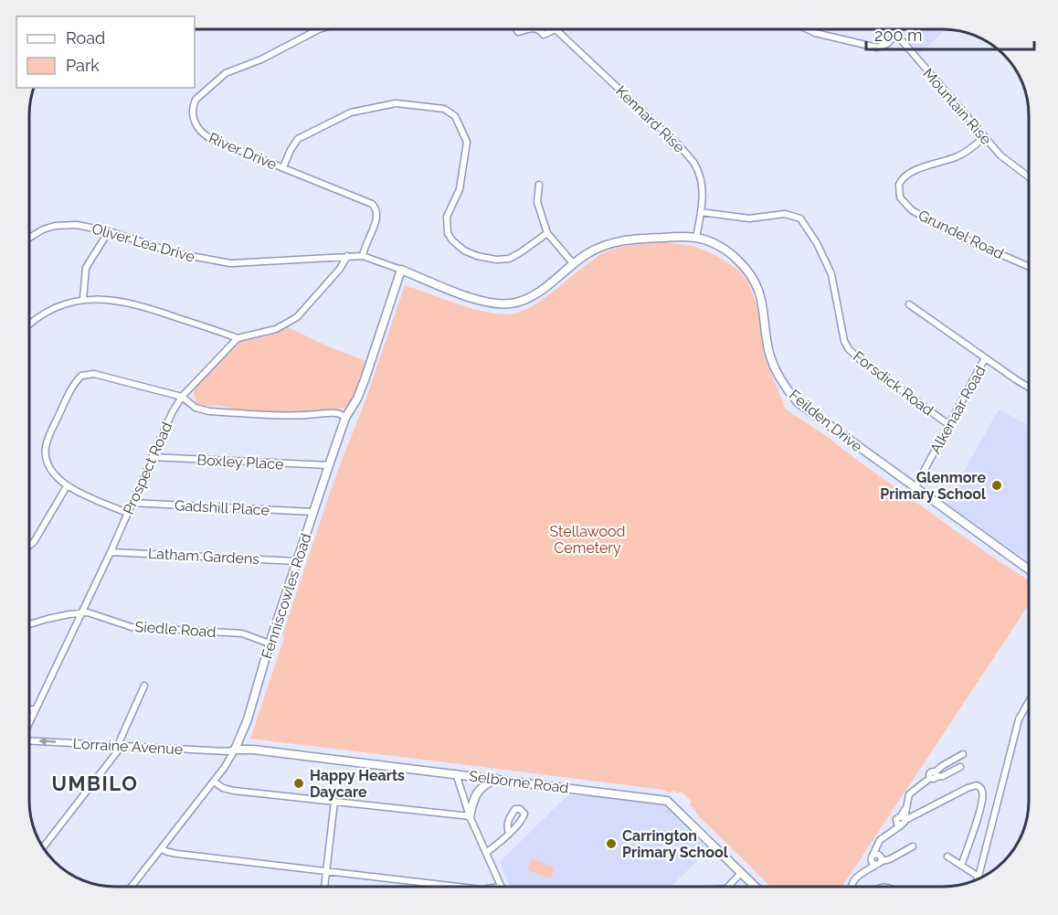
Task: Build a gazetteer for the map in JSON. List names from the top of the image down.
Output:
{
  "streets": {
    "street": [
      "Mountain Rise",
      "Kennard Rise",
      "River Drive",
      "Grundel Road",
      "Oliver Lea Drive",
      "Forsdick Road",
      "Alkenaar Road",
      "Feilden Drive",
      "Boxley Place",
      "Prospect Road",
      "Gadshill Place",
      "Latham Gardens",
      "Fenniscowles Road",
      "Siedle Road",
      "Lorraine Avenue",
      "Selborne Road"
    ]
  },
  "crossings": [
    ["Mountain Rise", "Grundel Road"],
    ["Kennard Rise", "Forsdick Road"],
    ["Kennard Rise", "Feilden Drive"],
    ["River Drive", "Oliver Lea Drive"],
    ["Oliver Lea Drive", "Feilden Drive"],
    ["Oliver Lea Drive", "Fenniscowles Road"],
    ["Forsdick Road", "Alkenaar Road"],
    ["Alkenaar Road", "Feilden Drive"],
    ["Feilden Drive", "Fenniscowles Road"],
    ["Boxley Place", "Prospect Road"],
    ["Boxley Place", "Fenniscowles Road"],
    ["Prospect Road", "Gadshill Place"],
    ["Prospect Road", "Latham Gardens"],
    ["Prospect Road", "Siedle Road"],
    ["Gadshill Place", "Fenniscowles Road"],
    ["Latham Gardens", "Fenniscowles Road"],
    ["Fenniscowles Road", "Siedle Road"],
    ["Fenniscowles Road", "Lorraine Avenue"],
    ["Fenniscowles Road", "Selborne Road"],
    ["Lorraine Avenue", "Selborne Road"]
  ],
  "one_way": ["Lorraine Avenue"],
  "districts": ["UMBILO"],
  "parks": ["Stellawood Cemetery"],
  "places": ["Glenmore Primary School", "Happy Hearts Daycare", "Carrington Primary School"],
  "legend": ["Road", "Park"],
  "scale_bar": "200 m"
}
